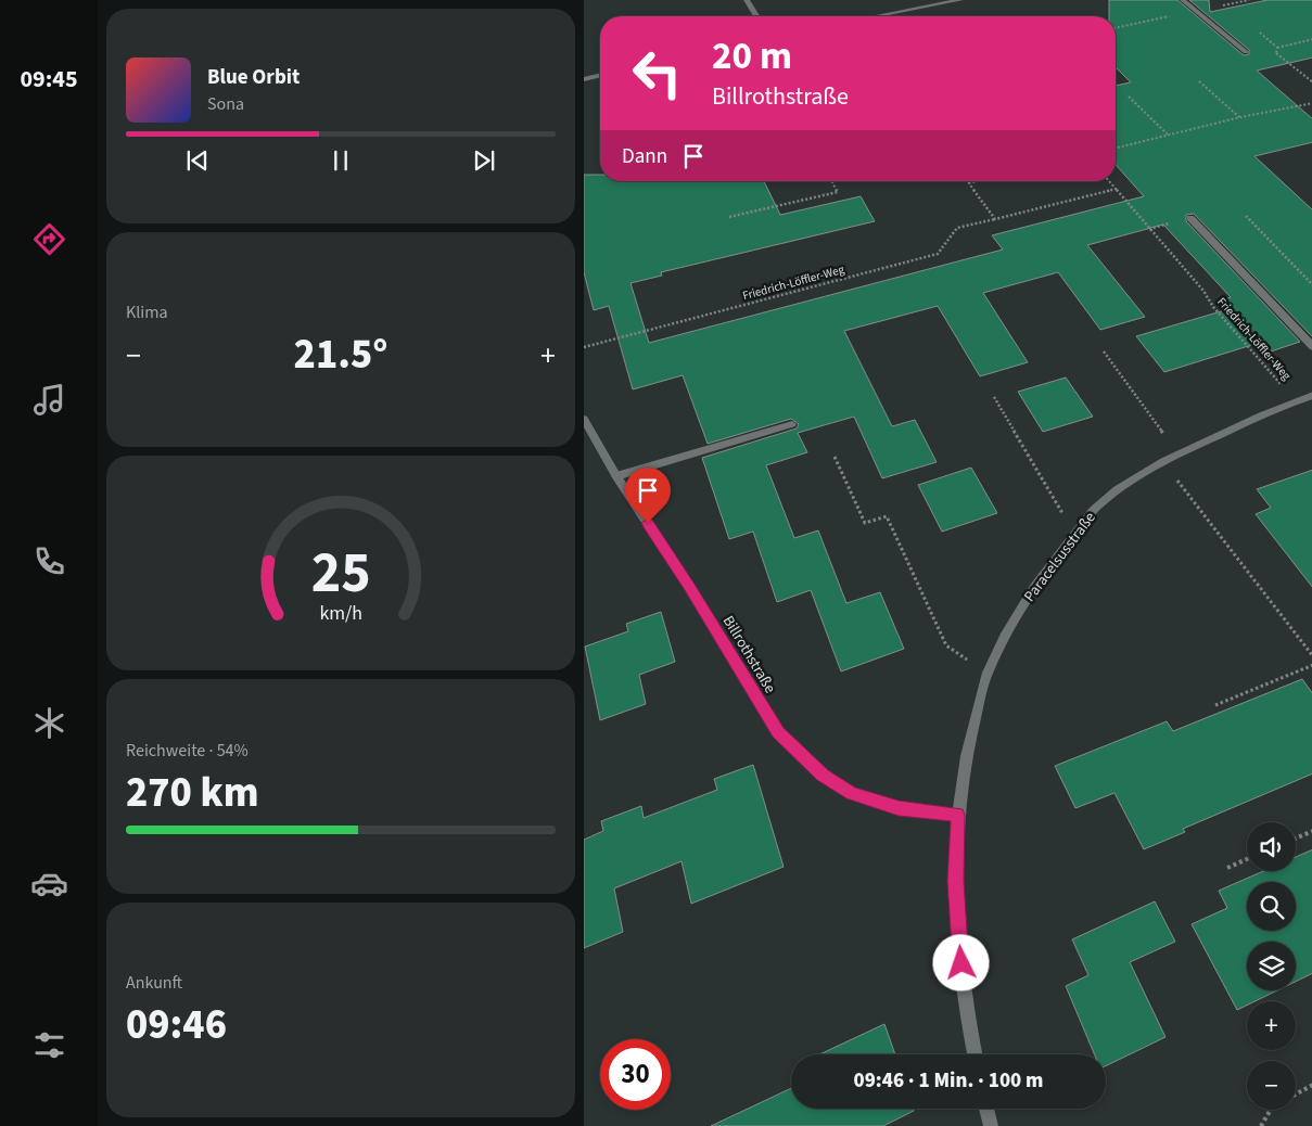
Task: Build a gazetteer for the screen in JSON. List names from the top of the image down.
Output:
{
  "streets": {
    "street": ["Paracelsusstraße", "Billrothstraße"],
    "path": ["Friedrich-Löffler-Weg"]
  },
  "crossings": [
    ["Friedrich-Löffler-Weg", "Paracelsusstraße"],
    ["Paracelsusstraße", "Billrothstraße"]
  ],
  "page": {
    "tabs": "09:45",
    "turn": ["20 m", "Billrothstraße"],
    "song": ["Blue Orbit", "Sona"],
    "then": "Dann",
    "tile": [
      "Klima",
      ["Reichweite · 54%", "270 km"],
      ["Ankunft", "09:46"]
    ],
    "heat": ["−", "21.5°", "+"],
    "map_buttons": ["+", "−"],
    "limit": "30",
    "trip": "09:46 · 1 Min. · 100 m",
    "gauge": ["25", "km/h"]
  }
}
